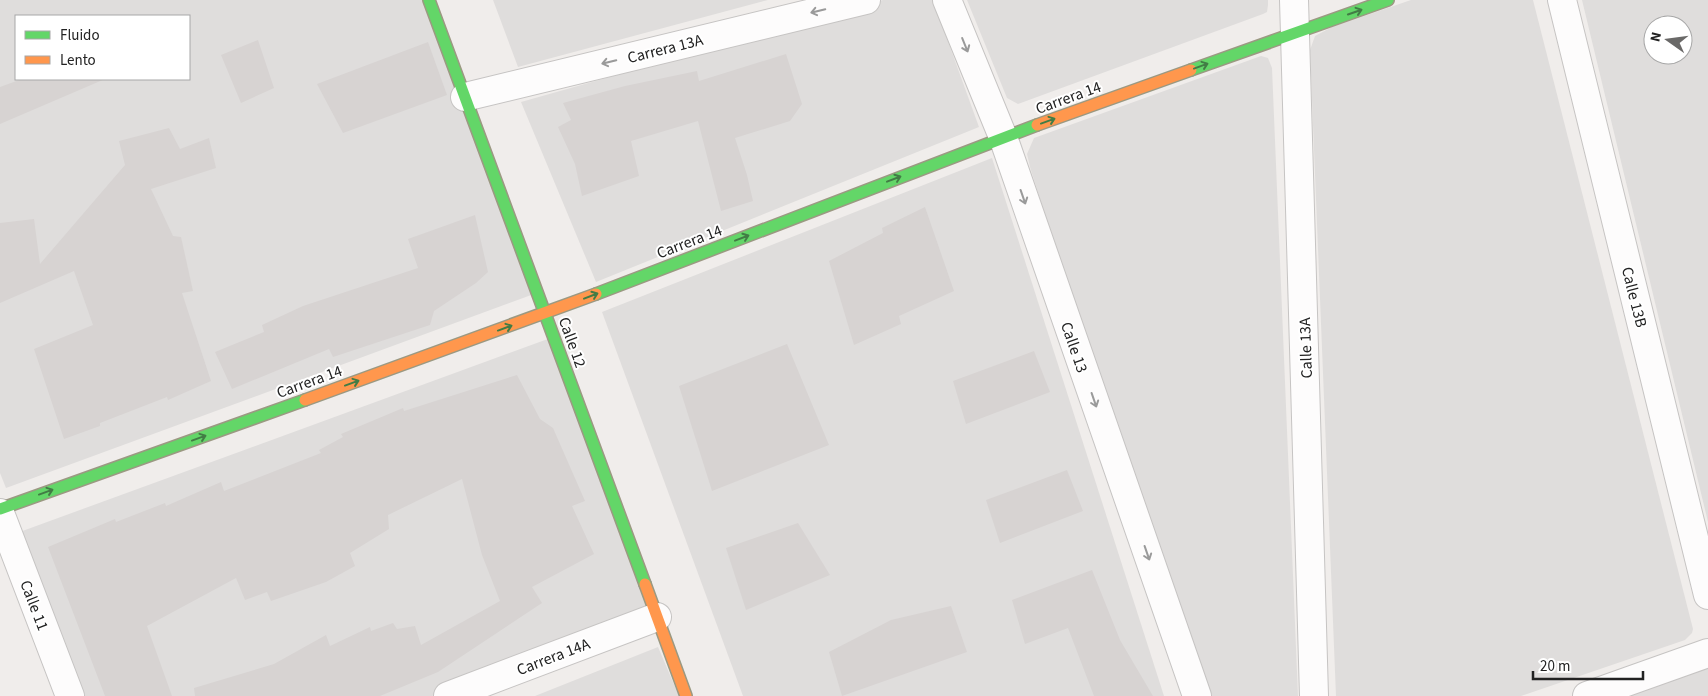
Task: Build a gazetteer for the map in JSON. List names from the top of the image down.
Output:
{
  "streets": {
    "street": [
      "Carrera 13A",
      "Carrera 14",
      "Calle 13B",
      "Calle 12",
      "Calle 13",
      "Calle 13A",
      "Calle 11",
      "Carrera 14A"
    ]
  },
  "crossings": [
    ["Carrera 13A", "Calle 12"],
    ["Carrera 14", "Calle 12"],
    ["Carrera 14", "Calle 13"],
    ["Carrera 14", "Calle 13A"],
    ["Calle 12", "Carrera 14A"]
  ],
  "one_way": ["Carrera 13A", "Carrera 14", "Calle 13"],
  "legend": ["Fluido", "Lento"],
  "scale_bar": "20 m",
  "north": "left"
}
